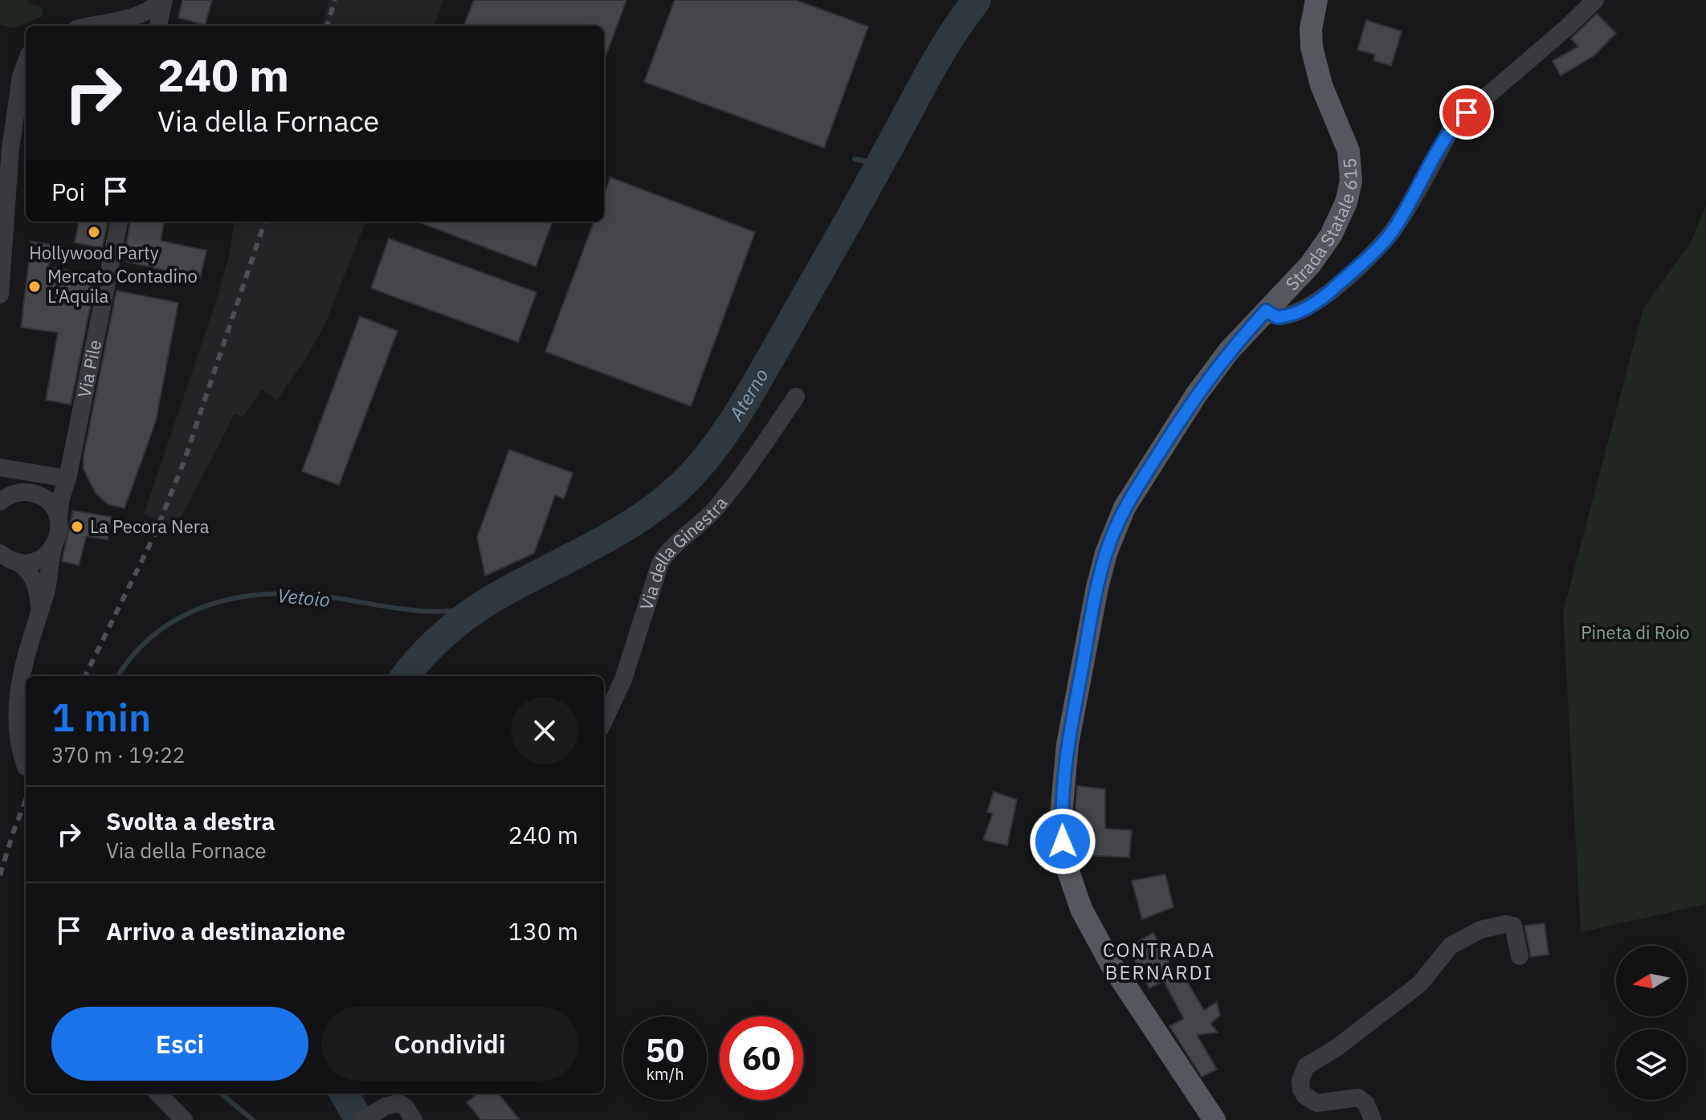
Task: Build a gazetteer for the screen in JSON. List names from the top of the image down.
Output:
{
  "streets": {
    "main road": ["Strada Statale 615"],
    "street": ["Via Pile", "Via della Ginestra"]
  },
  "districts": ["CONTRADA BERNARDI"],
  "water": ["Aterno", "Vetoio"],
  "parks": ["Pineta di Roio"],
  "places": ["Hollywood Party", "Mercato Contadino L'Aquila", "La Pecora Nera"],
  "north": "left",
  "page": {
    "turn": ["240 m", "Via della Fornace"],
    "then": "Poi",
    "heading": ["1 min", "370 m · 19:22"],
    "list": [
      {
        "name": "Svolta a destra",
        "note": "Via della Fornace",
        "value": "240 m"
      },
      {
        "name": "Arrivo a destinazione",
        "value": "130 m"
      }
    ],
    "buttons": ["Esci", "Condividi"],
    "speed": "50 km/h",
    "limit": "60"
  }
}
